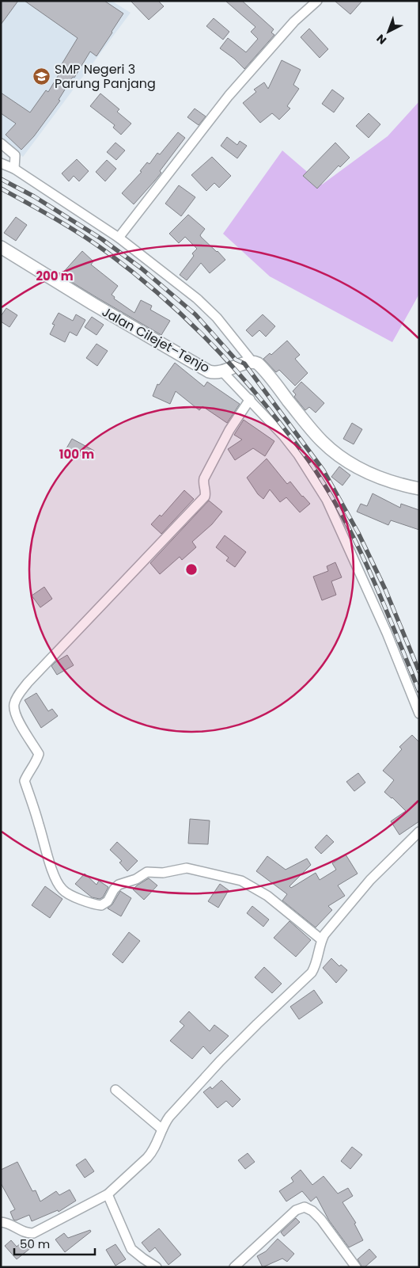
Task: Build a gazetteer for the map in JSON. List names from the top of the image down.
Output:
{
  "streets": {
    "main road": ["Jalan Cilejet–Tenjo"]
  },
  "places": {
    "school or university": ["SMP Negeri 3 Parung Panjang"]
  },
  "scale_bar": "50 m",
  "north": "bottom left",
  "rings": ["200 m", "100 m"]
}
